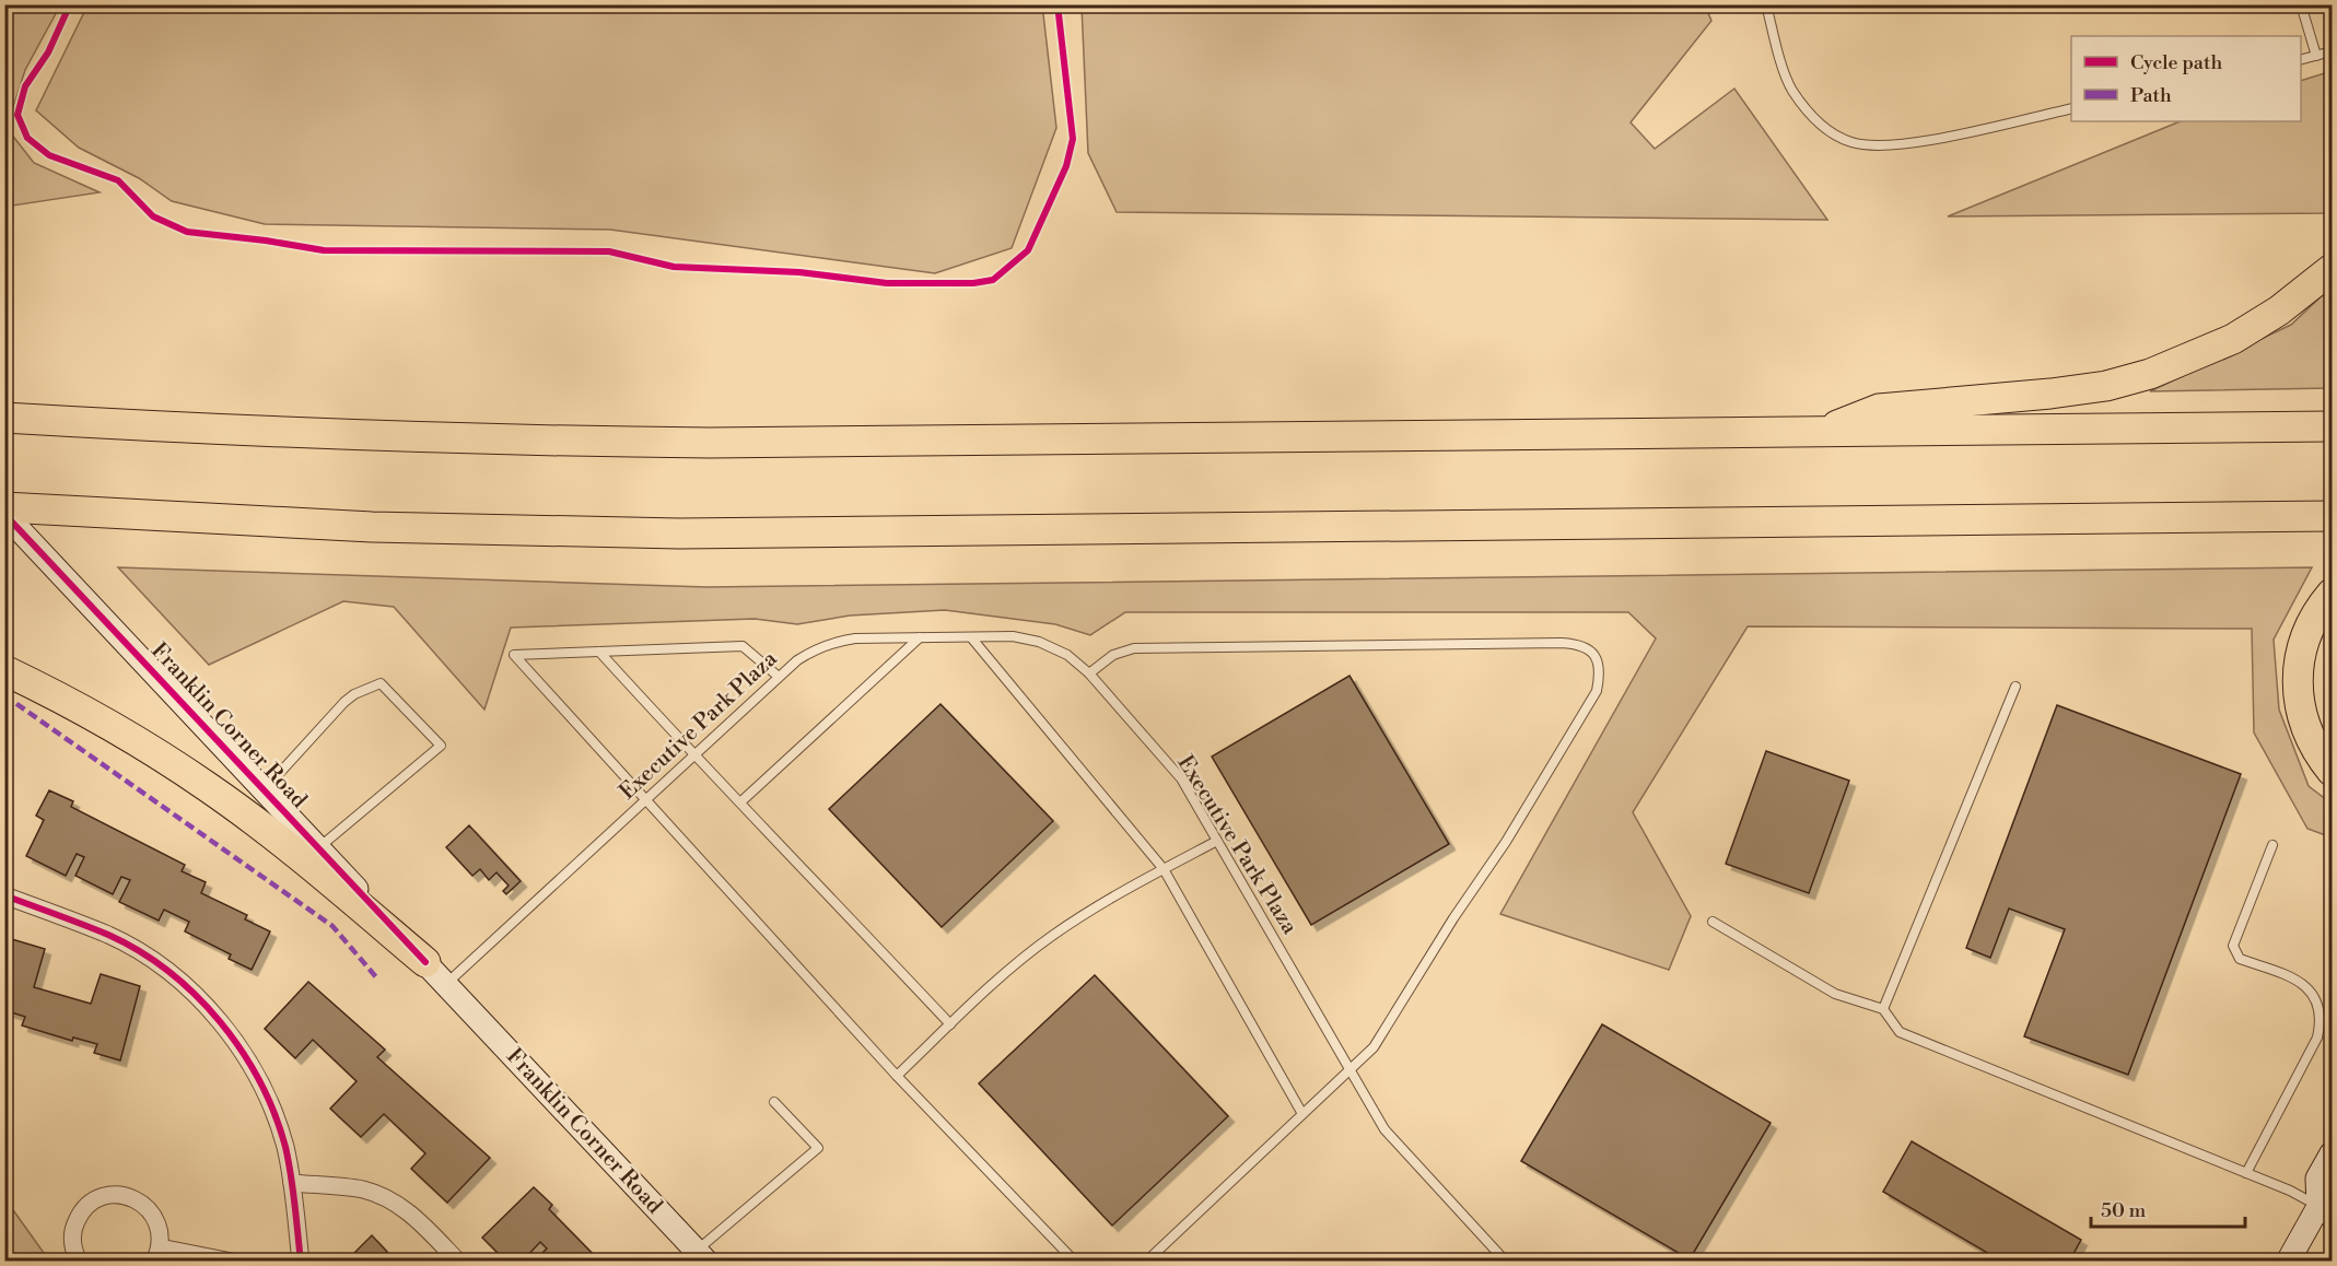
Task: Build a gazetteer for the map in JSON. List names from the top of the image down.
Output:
{
  "streets": {
    "street": ["Franklin Corner Road"],
    "lane": ["Executive Park Plaza"]
  },
  "crossings": [
    ["Franklin Corner Road", "Executive Park Plaza"]
  ],
  "legend": ["Cycle path", "Path"],
  "scale_bar": "50 m"
}
